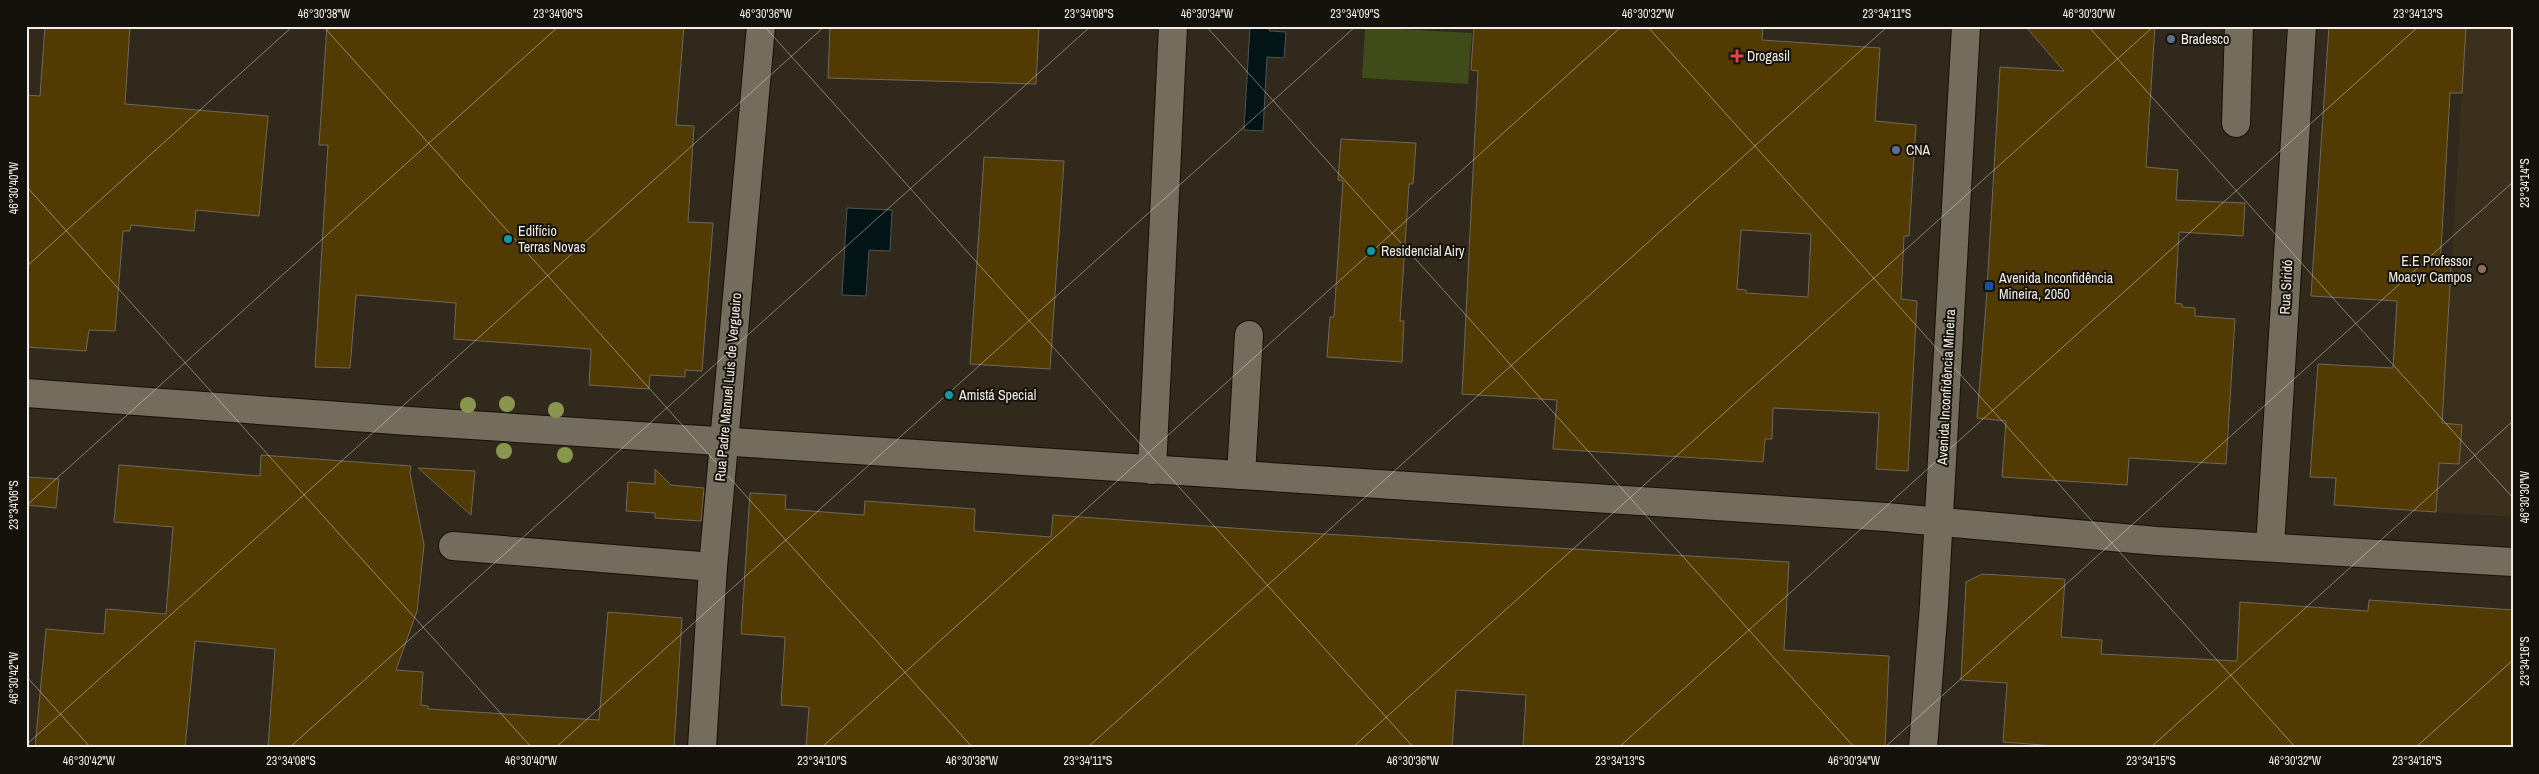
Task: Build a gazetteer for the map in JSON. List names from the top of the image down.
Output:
{
  "streets": {
    "street": ["Rua Siridó", "Rua Padre Manuel Luis de Vergueiro", "Avenida Inconfidência Mineira"]
  },
  "places": {
    "other": [
      "Bradesco",
      "CNA",
      "Edifício Terras Novas",
      "Residencial Airy",
      "E.E Professor Moacyr Campos",
      "Amistá Special"
    ],
    "health": ["Drogasil"],
    "transit": ["Avenida Inconfidência Mineira, 2050"]
  },
  "coordinates": [
    "46°30'38\"W",
    "23°34'06\"S",
    "46°30'36\"W",
    "23°34'08\"S",
    "46°30'34\"W",
    "23°34'09\"S",
    "46°30'32\"W",
    "23°34'11\"S",
    "46°30'30\"W",
    "23°34'13\"S",
    "23°34'14\"S",
    "46°30'40\"W",
    "23°34'16\"S",
    "46°30'42\"W",
    "23°34'10\"S",
    "23°34'15\"S"
  ]
}
